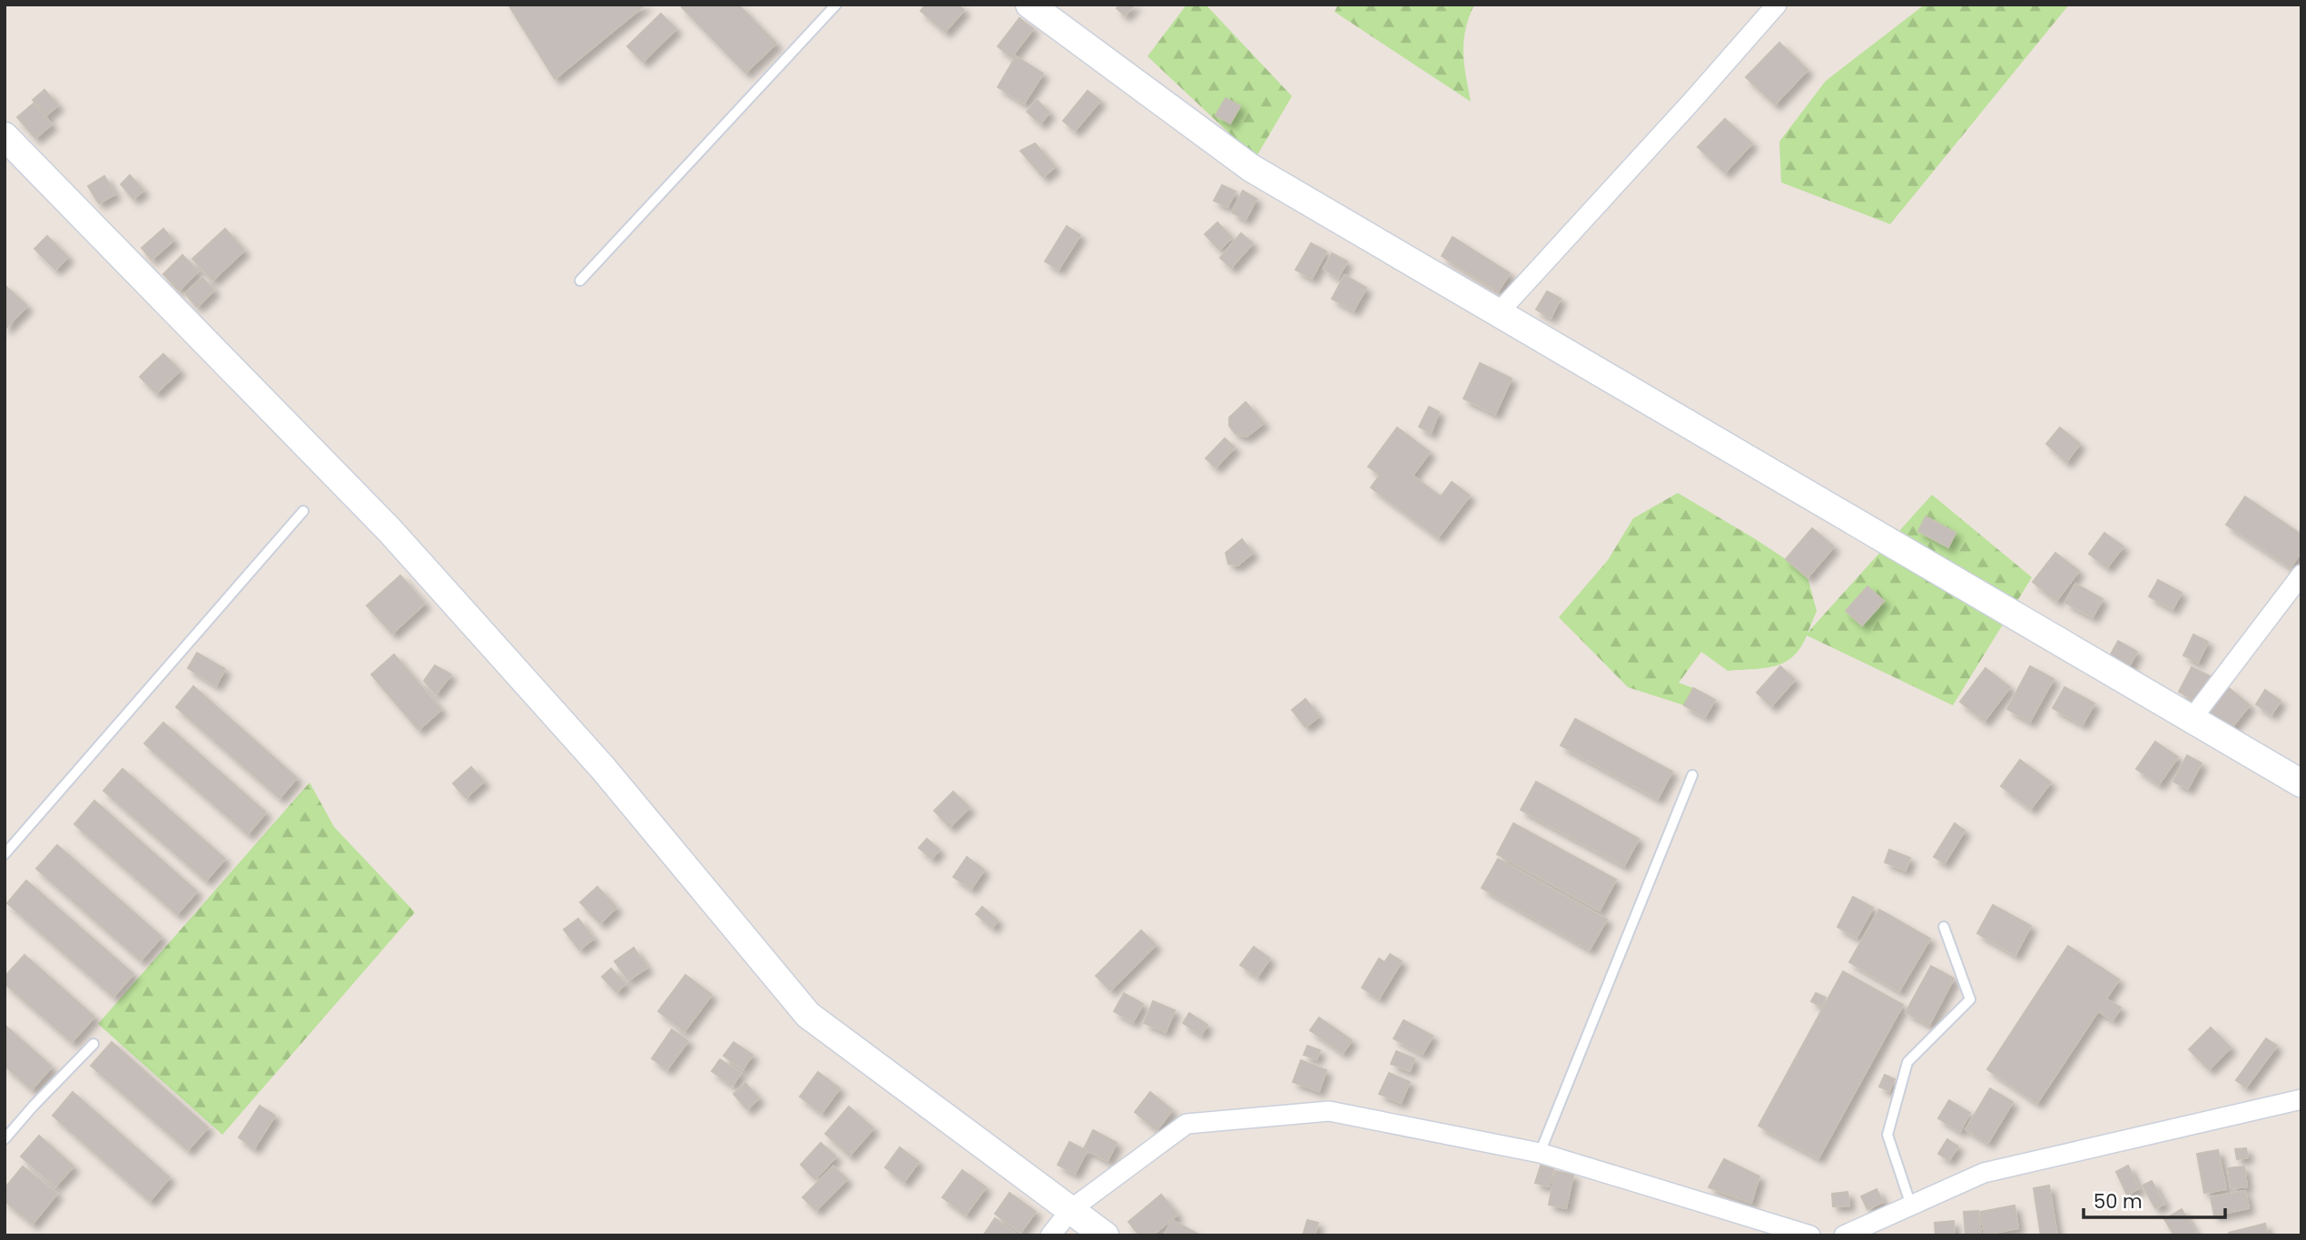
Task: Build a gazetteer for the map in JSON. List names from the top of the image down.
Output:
{
  "scale_bar": "50 m"
}
